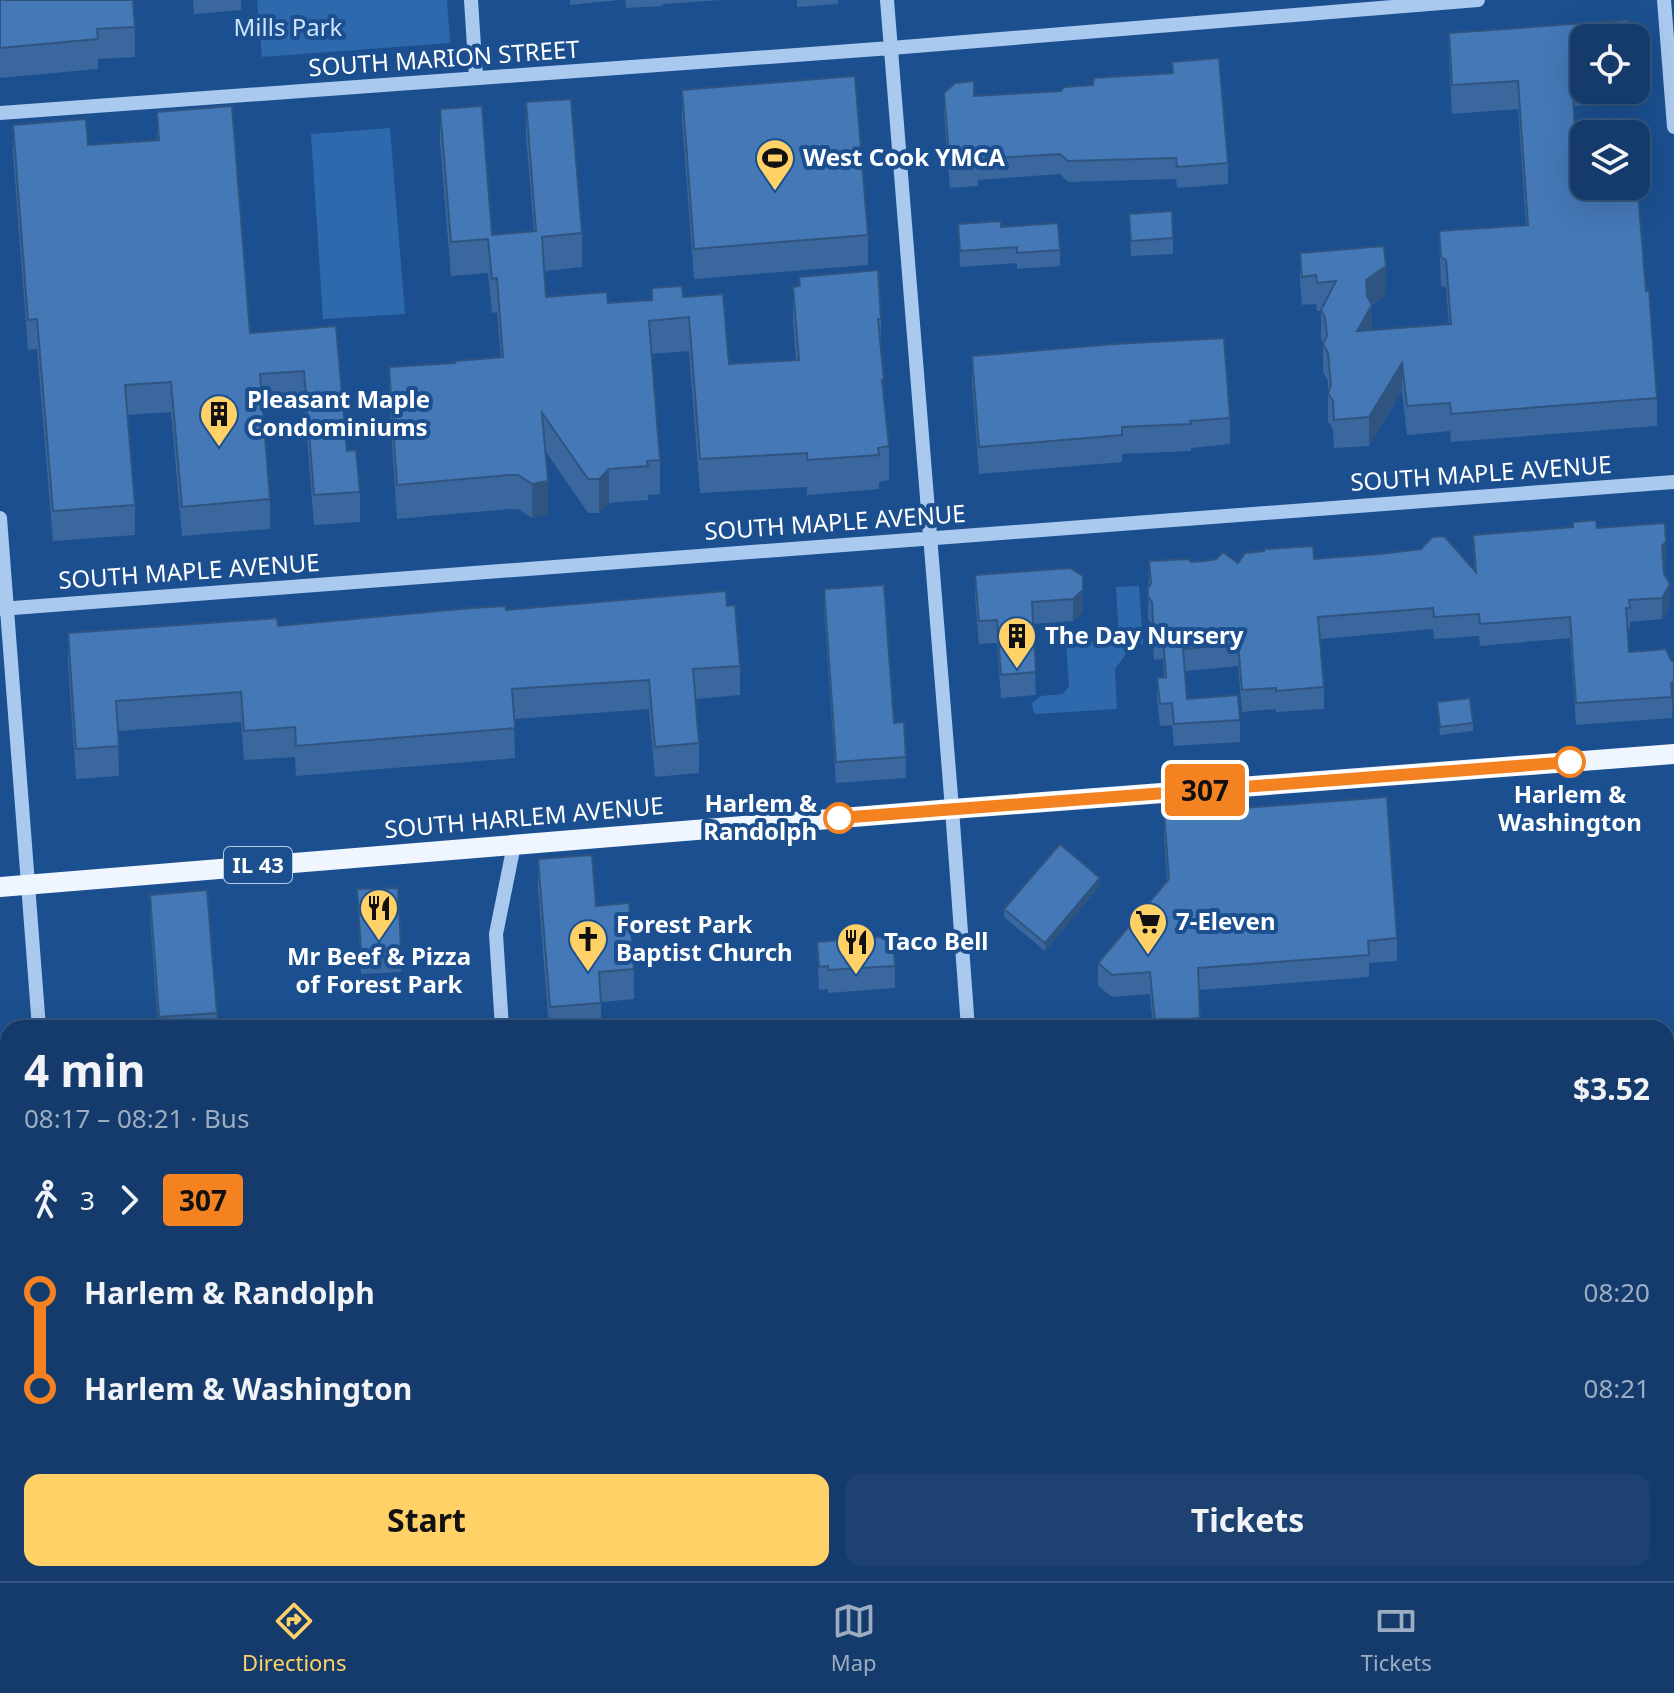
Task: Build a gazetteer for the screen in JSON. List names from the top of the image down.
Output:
{
  "streets": {
    "main road": ["SOUTH HARLEM AVENUE", "IL 43"],
    "street": ["SOUTH MARION STREET", "SOUTH MAPLE AVENUE"]
  },
  "parks": ["Mills Park"],
  "places": {
    "sports": ["West Cook YMCA"],
    "building": ["Pleasant Maple Condominiums", "The Day Nursery"],
    "other": ["Harlem & Washington", "Harlem & Randolph"],
    "restaurant": ["Mr Beef & Pizza of Forest Park", "Taco Bell"],
    "supermarket": ["7-Eleven"],
    "church": ["Forest Park Baptist Church"]
  },
  "lines": ["bus line 307"],
  "page": {
    "on_map": "307",
    "heading": ["4 min", "08:17 – 08:21 · Bus", "$3.52"],
    "legs": ["3", "307"],
    "list": [
      {
        "name": "Harlem & Randolph",
        "value": "08:20"
      },
      {
        "name": "Harlem & Washington",
        "value": "08:21"
      }
    ],
    "buttons": ["Start", "Tickets"],
    "tabs": ["Directions", "Map", "Tickets"]
  }
}
